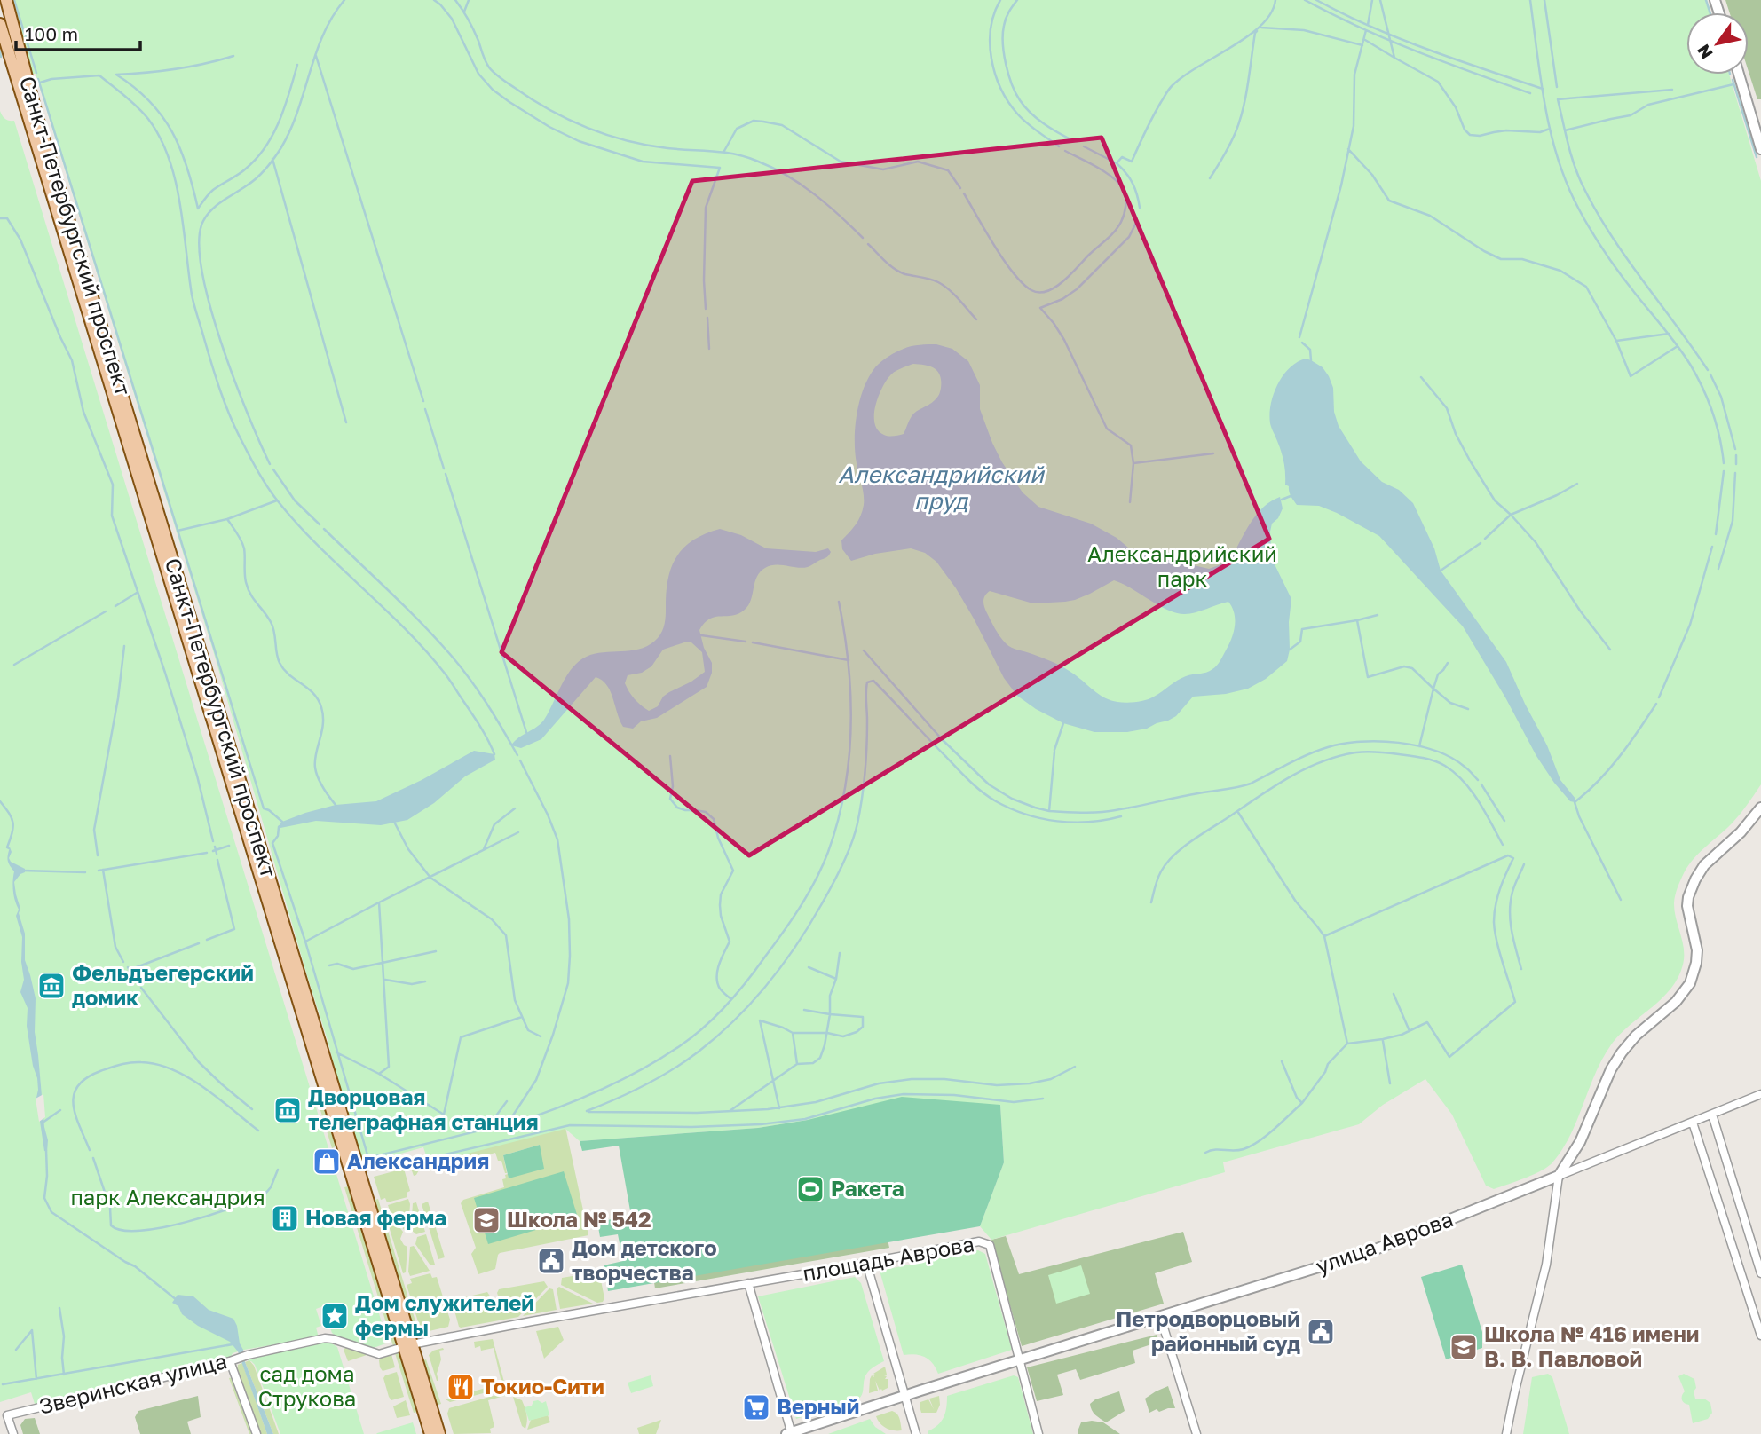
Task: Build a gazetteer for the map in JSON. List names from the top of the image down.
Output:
{
  "streets": {
    "main road": ["Санкт-Петербургский проспект"],
    "street": ["улица Аврова", "площадь Аврова", "Зверинская улица"]
  },
  "crossings": [
    ["Санкт-Петербургский проспект", "Зверинская улица"],
    ["улица Аврова", "площадь Аврова"],
    ["площадь Аврова", "Зверинская улица"]
  ],
  "water": ["Александрийский пруд"],
  "parks": ["Александрийский парк", "парк Александрия", "сад дома Струкова"],
  "places": {
    "museum": ["Фельдъегерский домик", "Дворцовая телеграфная станция"],
    "shop": ["Александрия"],
    "sports": ["Ракета"],
    "building": ["Новая ферма"],
    "school or university": ["Школа № 542", "Школа № 416 имени В. В. Павловой"],
    "public building": ["Дом детского творчества", "Петродворцовый районный суд"],
    "place": ["Дом служителей фермы"],
    "restaurant": ["Токио-Сити"],
    "supermarket": ["Верный"]
  },
  "scale_bar": "100 m",
  "north": "bottom left"
}
